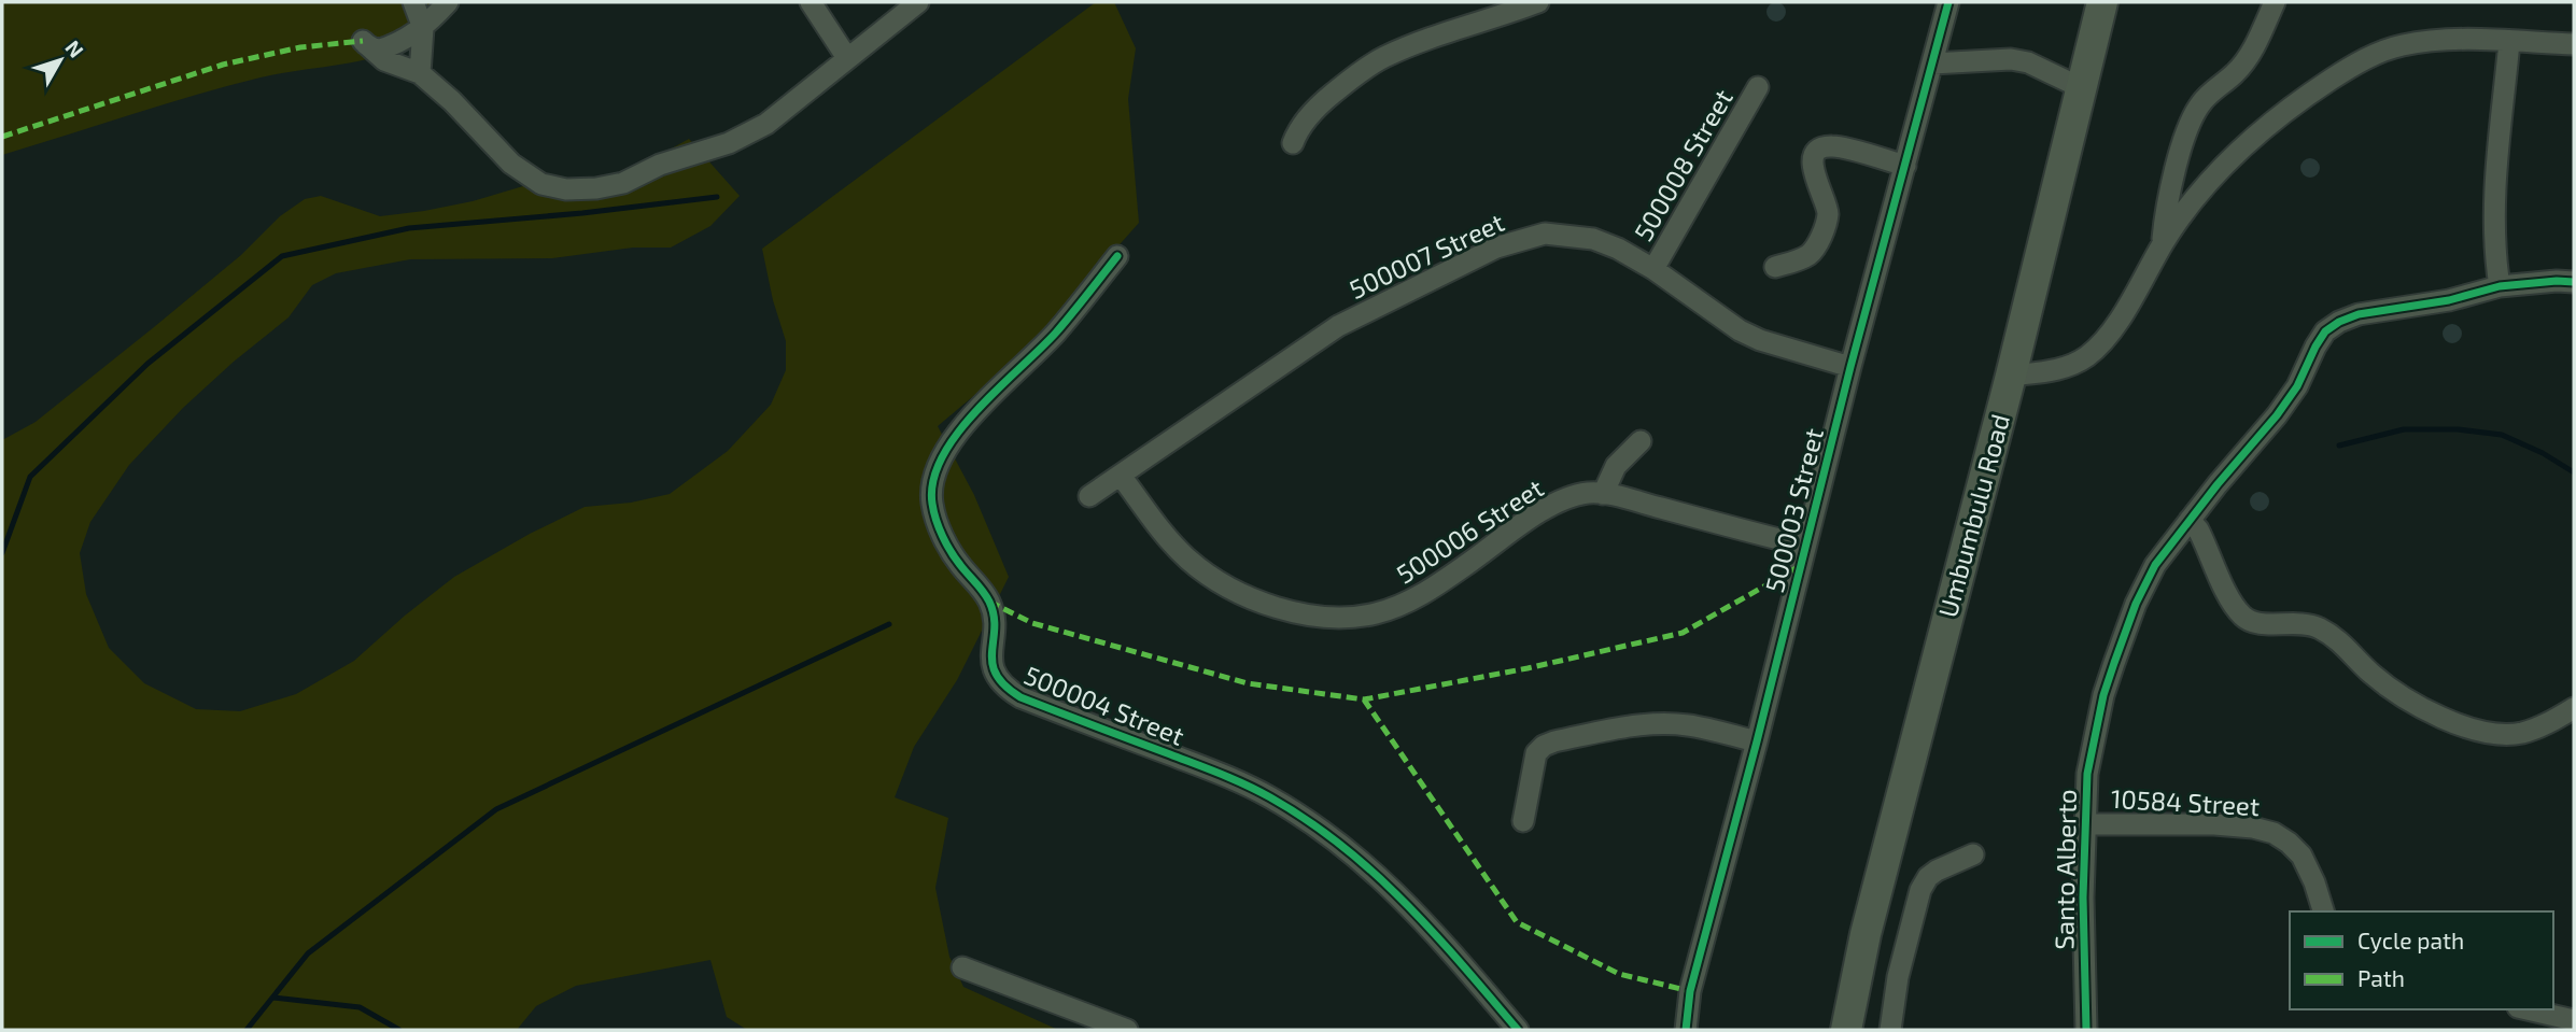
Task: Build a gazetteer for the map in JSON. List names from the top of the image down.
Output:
{
  "streets": {
    "main road": ["Umbumbulu Road"],
    "street": [
      "500008 Street",
      "500007 Street",
      "500003 Street",
      "500006 Street",
      "500004 Street",
      "10584 Street",
      "Santo Alberto"
    ]
  },
  "crossings": [
    ["500008 Street", "500007 Street"],
    ["500007 Street", "500003 Street"],
    ["500007 Street", "500006 Street"],
    ["500003 Street", "500006 Street"],
    ["10584 Street", "Santo Alberto"]
  ],
  "legend": ["Cycle path", "Path"],
  "north": "top right"
}
